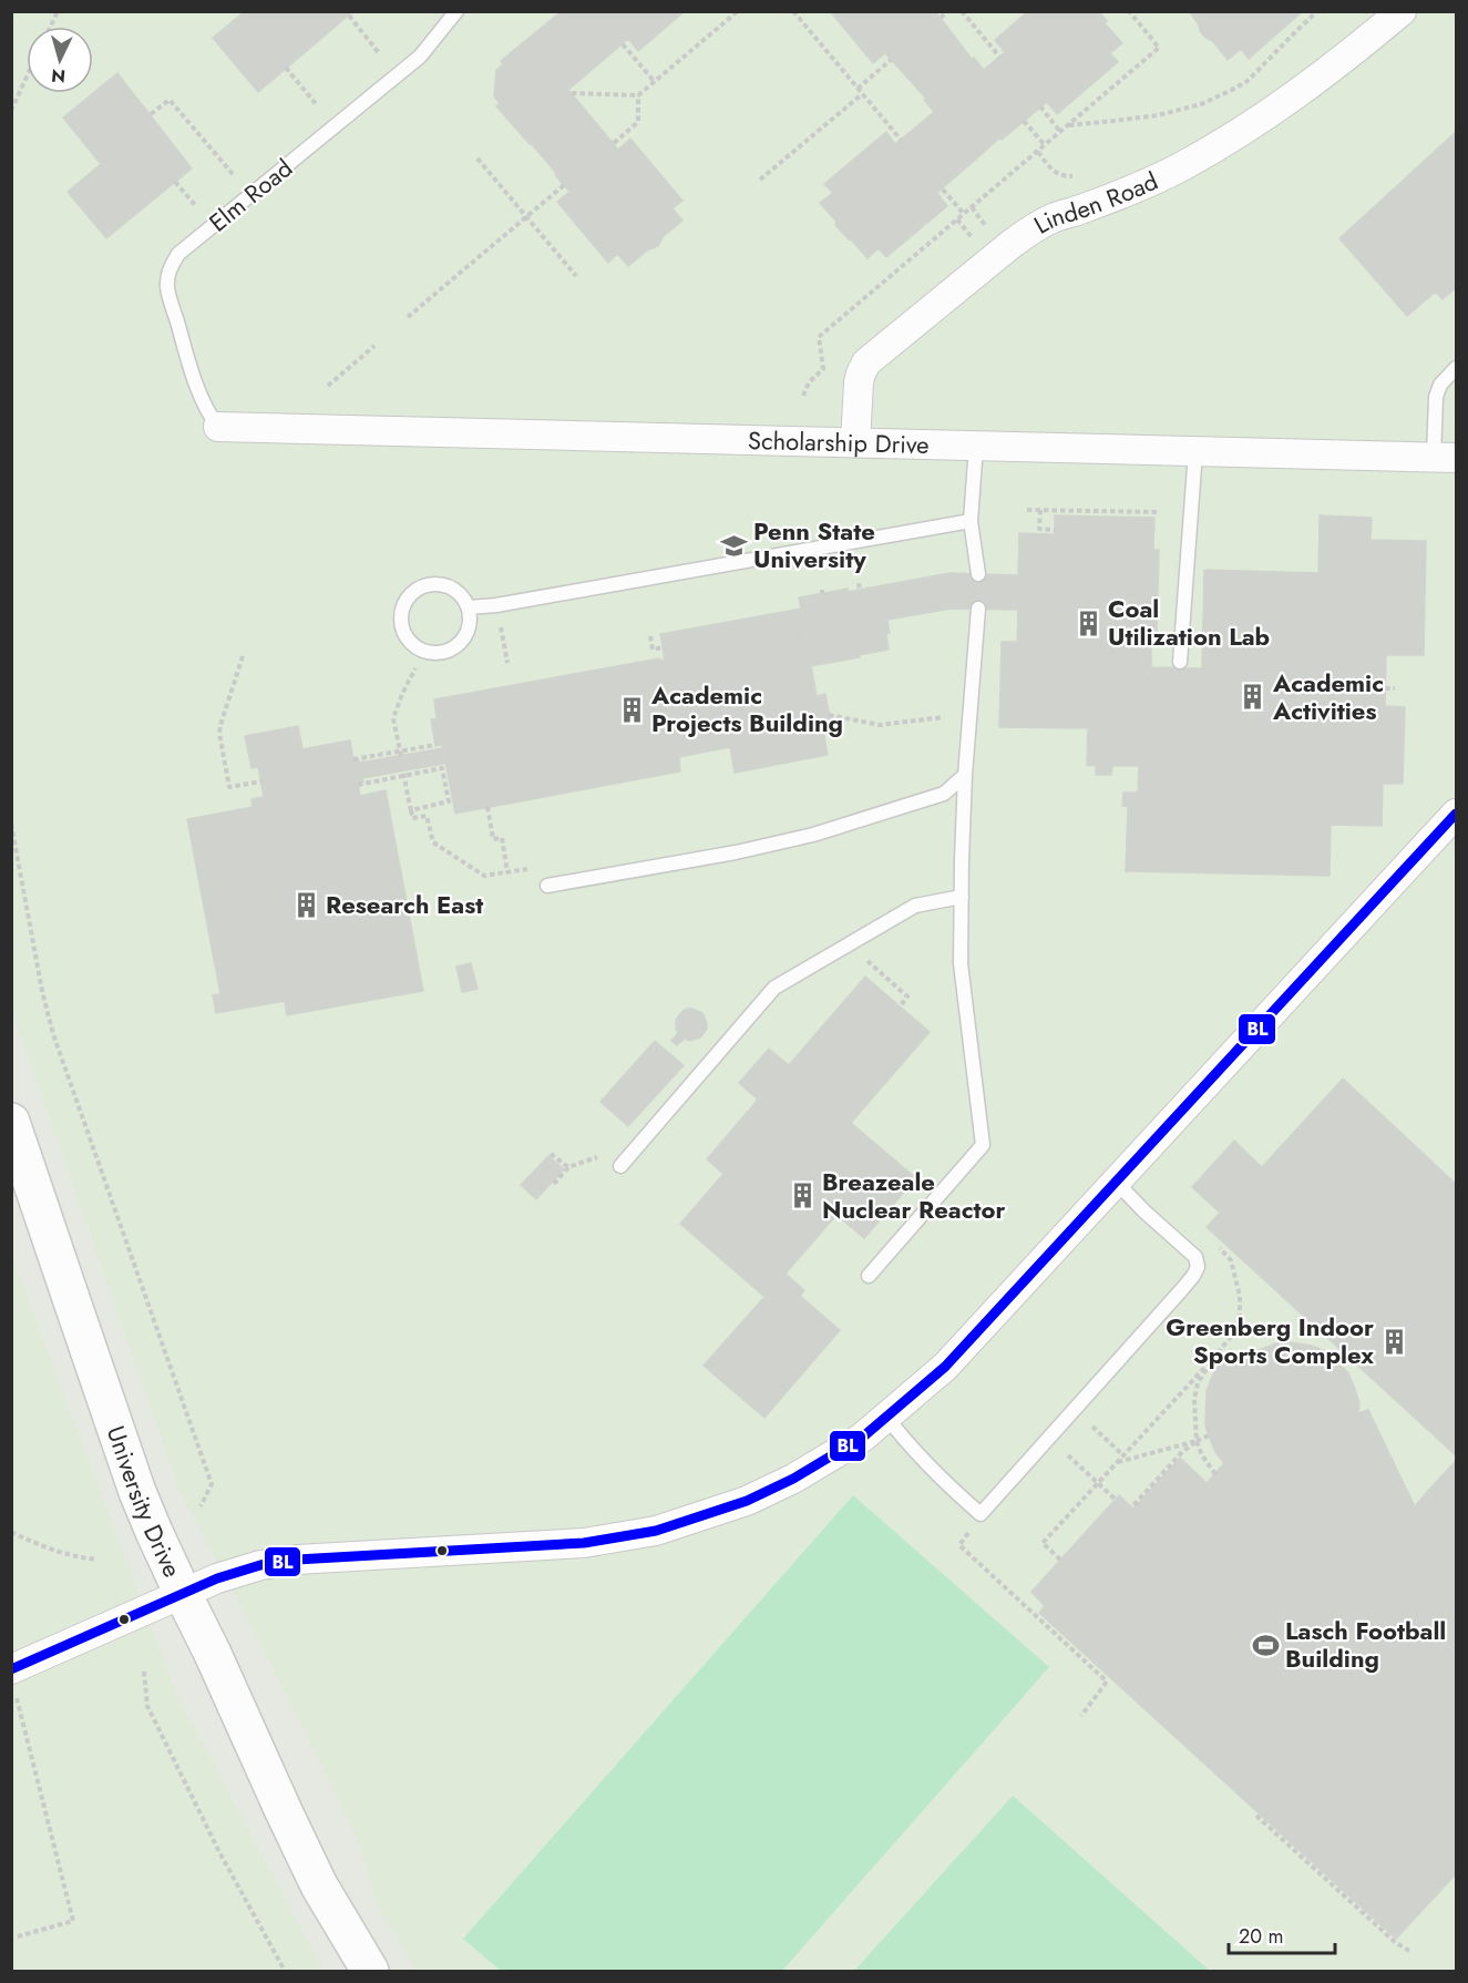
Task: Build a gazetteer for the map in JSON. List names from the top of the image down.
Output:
{
  "streets": {
    "main road": ["University Drive"],
    "street": ["Linden Road", "Scholarship Drive"],
    "lane": ["Elm Road"]
  },
  "crossings": [
    ["Elm Road", "Scholarship Drive"],
    ["Linden Road", "Scholarship Drive"]
  ],
  "places": {
    "school or university": ["Penn State University"],
    "building": [
      "Coal Utilization Lab",
      "Academic Activities",
      "Academic Projects Building",
      "Research East",
      "Breazeale Nuclear Reactor",
      "Greenberg Indoor Sports Complex"
    ],
    "sports": ["Lasch Football Building"]
  },
  "lines": ["transit line BL"],
  "scale_bar": "20 m",
  "north": "bottom"
}
